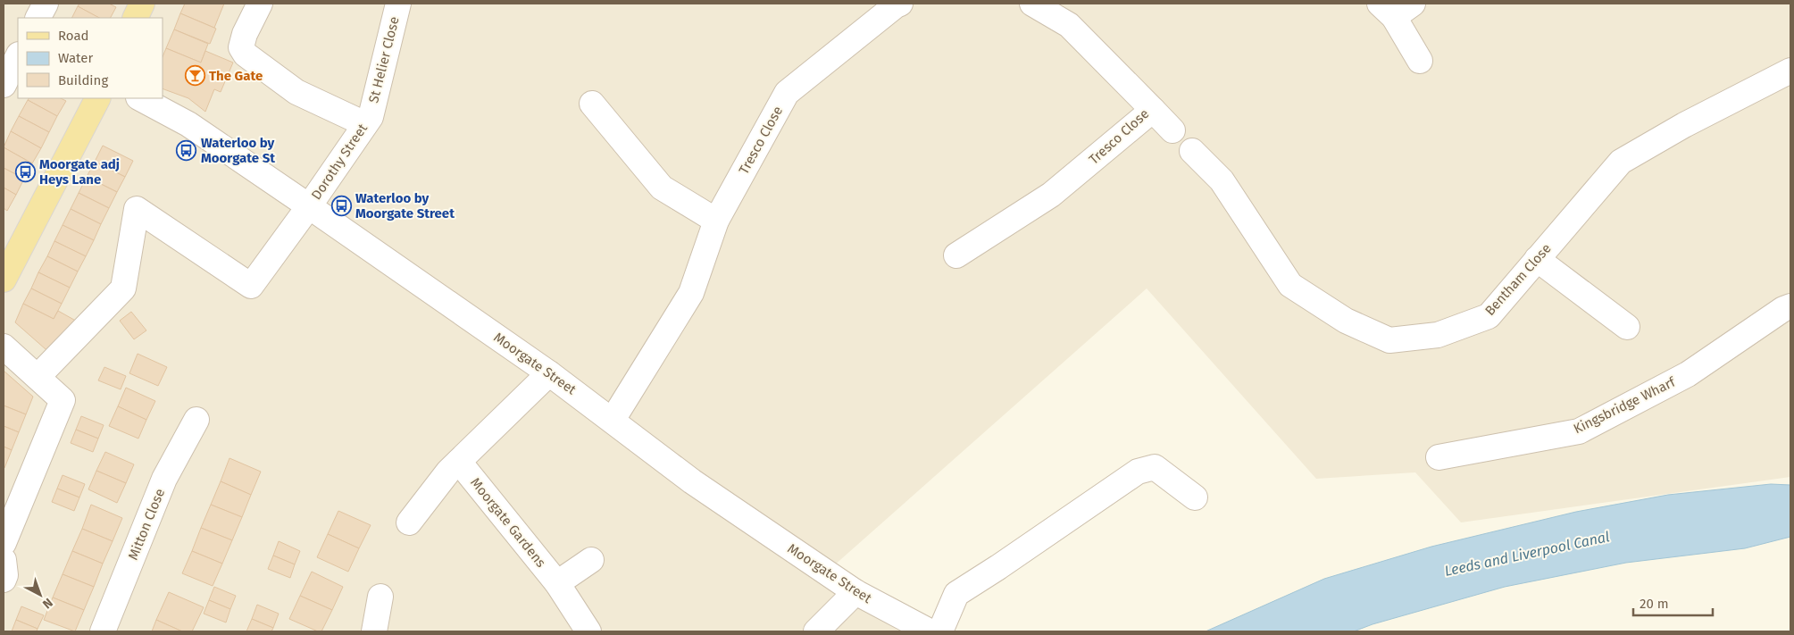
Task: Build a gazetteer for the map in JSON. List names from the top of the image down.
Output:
{
  "streets": {
    "street": [
      "St Helier Close",
      "Tresco Close",
      "Dorothy Street",
      "Bentham Close",
      "Moorgate Street",
      "Kingsbridge Wharf",
      "Moorgate Gardens",
      "Mitton Close"
    ]
  },
  "crossings": [
    ["St Helier Close", "Dorothy Street"],
    ["Tresco Close", "Moorgate Street"],
    ["Dorothy Street", "Moorgate Street"]
  ],
  "water": ["Leeds and Liverpool Canal"],
  "places": {
    "bar": ["The Gate"],
    "bus stop": ["Waterloo by Moorgate St", "Moorgate adj Heys Lane", "Waterloo by Moorgate Street"]
  },
  "legend": ["Road", "Water", "Building"],
  "scale_bar": "20 m",
  "north": "bottom right"
}
